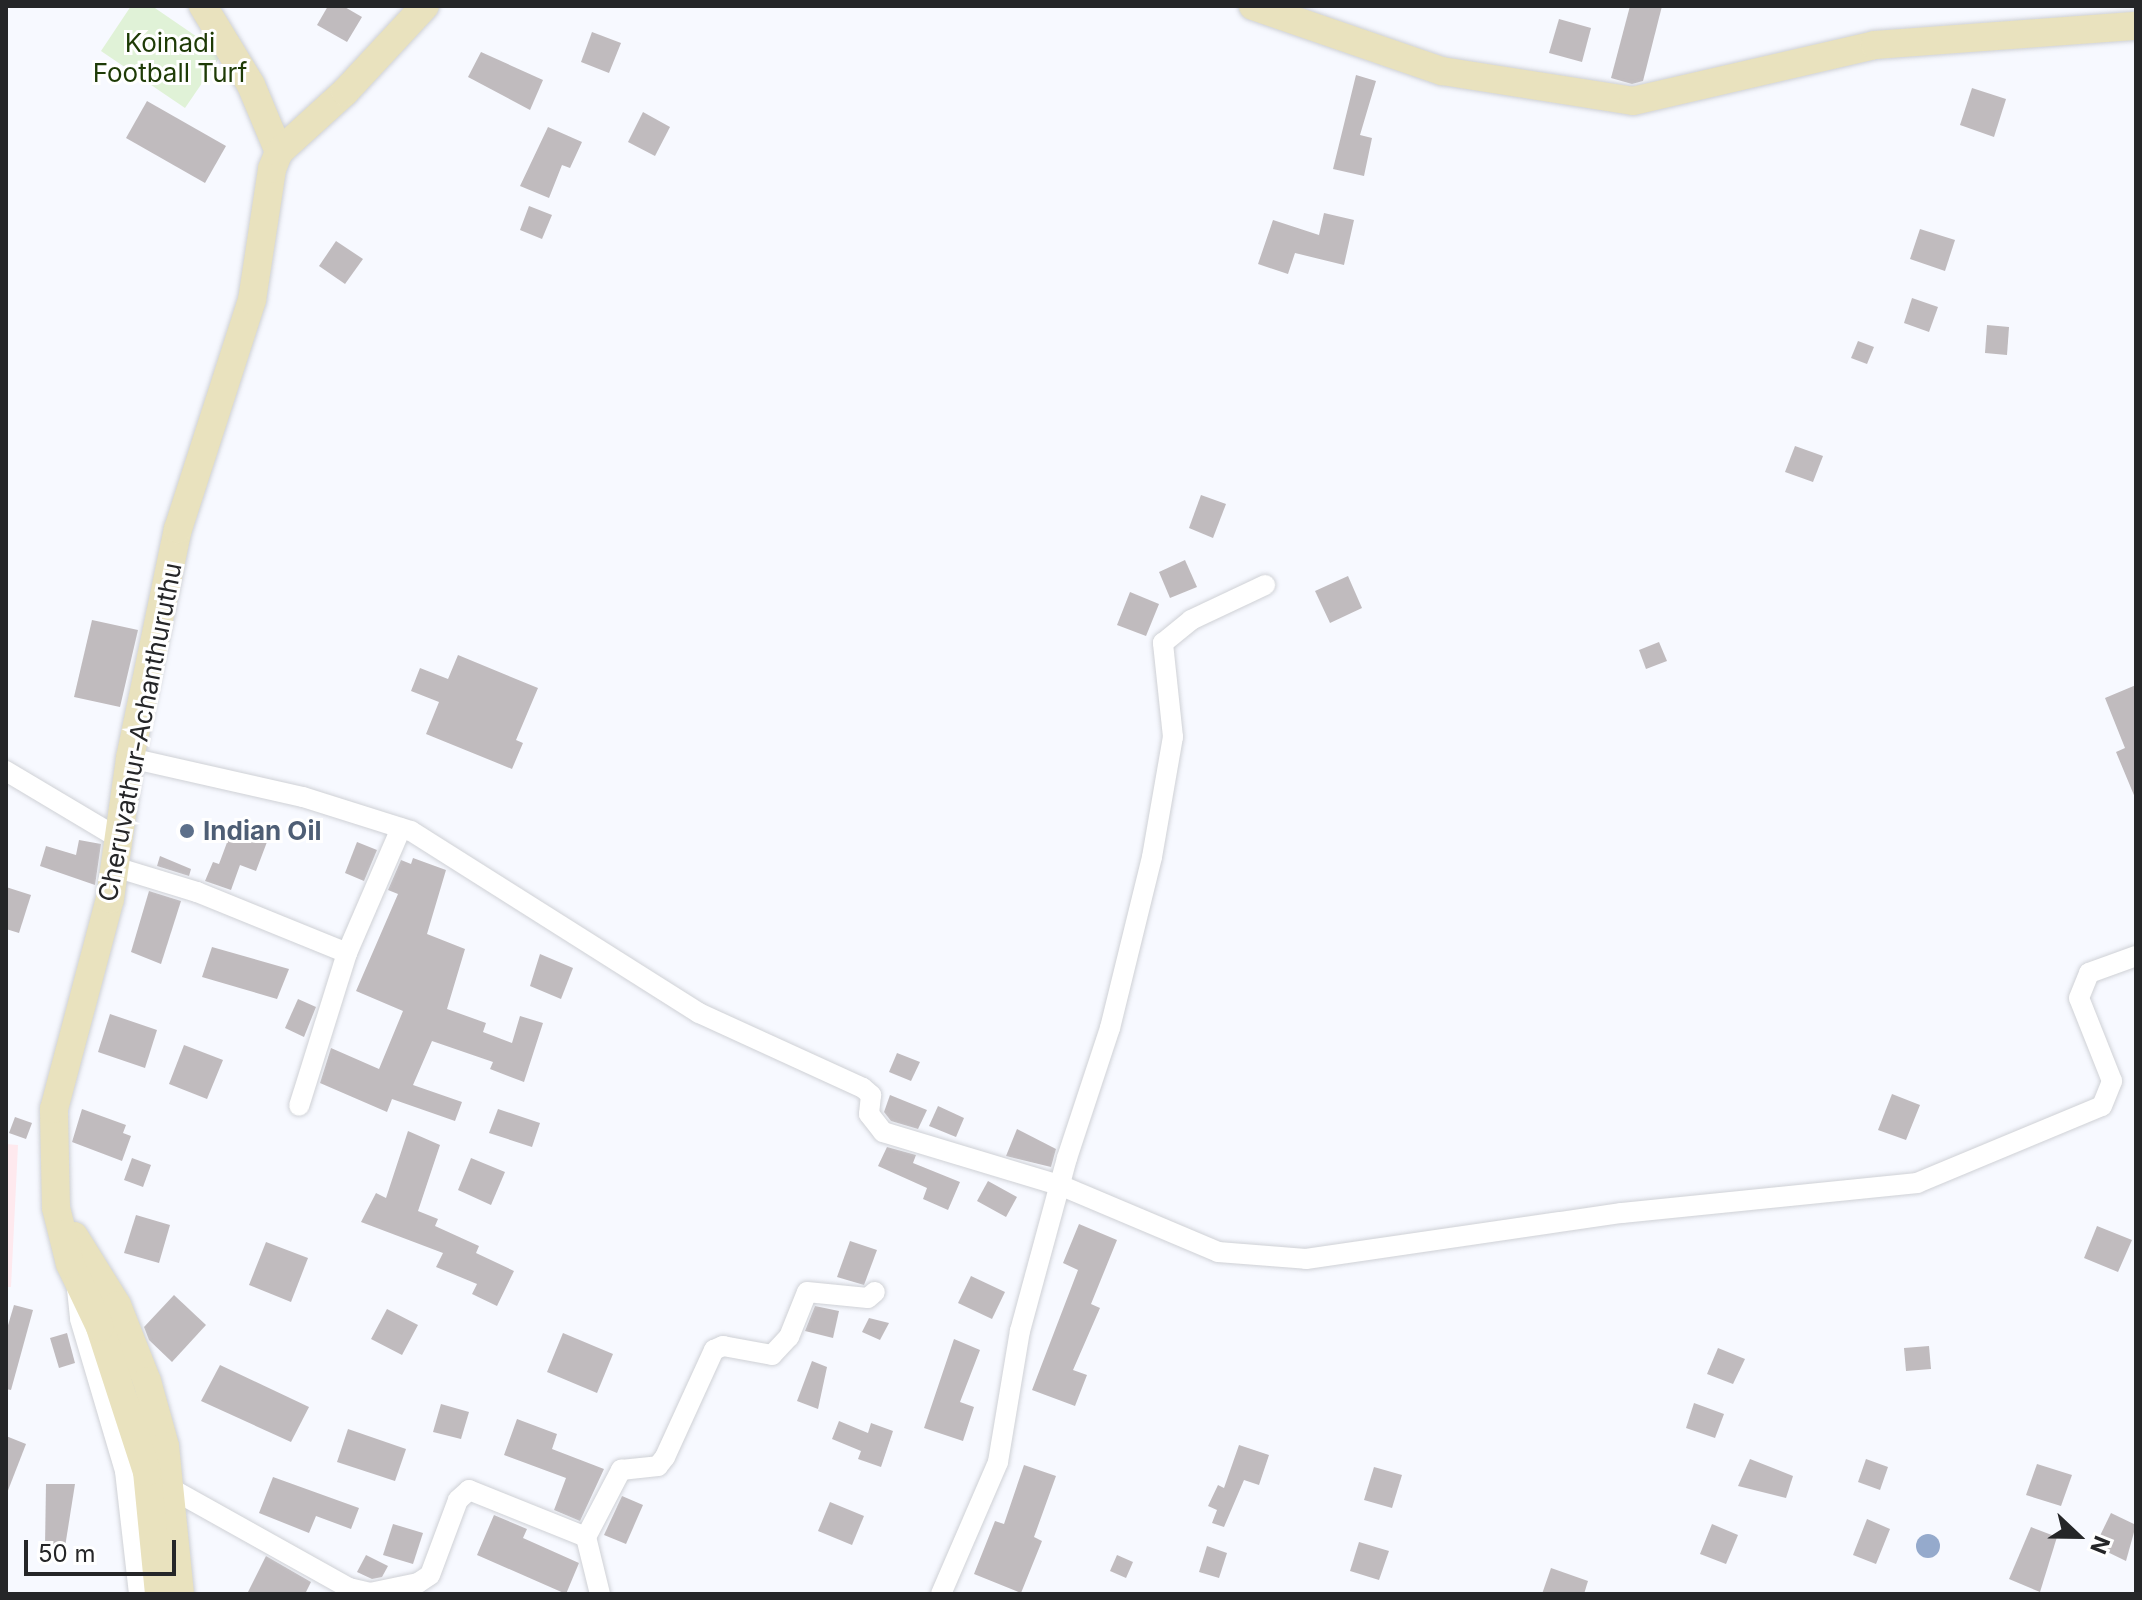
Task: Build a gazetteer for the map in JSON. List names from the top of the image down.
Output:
{
  "streets": {
    "main road": ["Cheruvathur-Achanthuruthu"]
  },
  "parks": ["Koinadi Football Turf"],
  "places": ["Indian Oil"],
  "scale_bar": "50 m",
  "north": "right"
}
